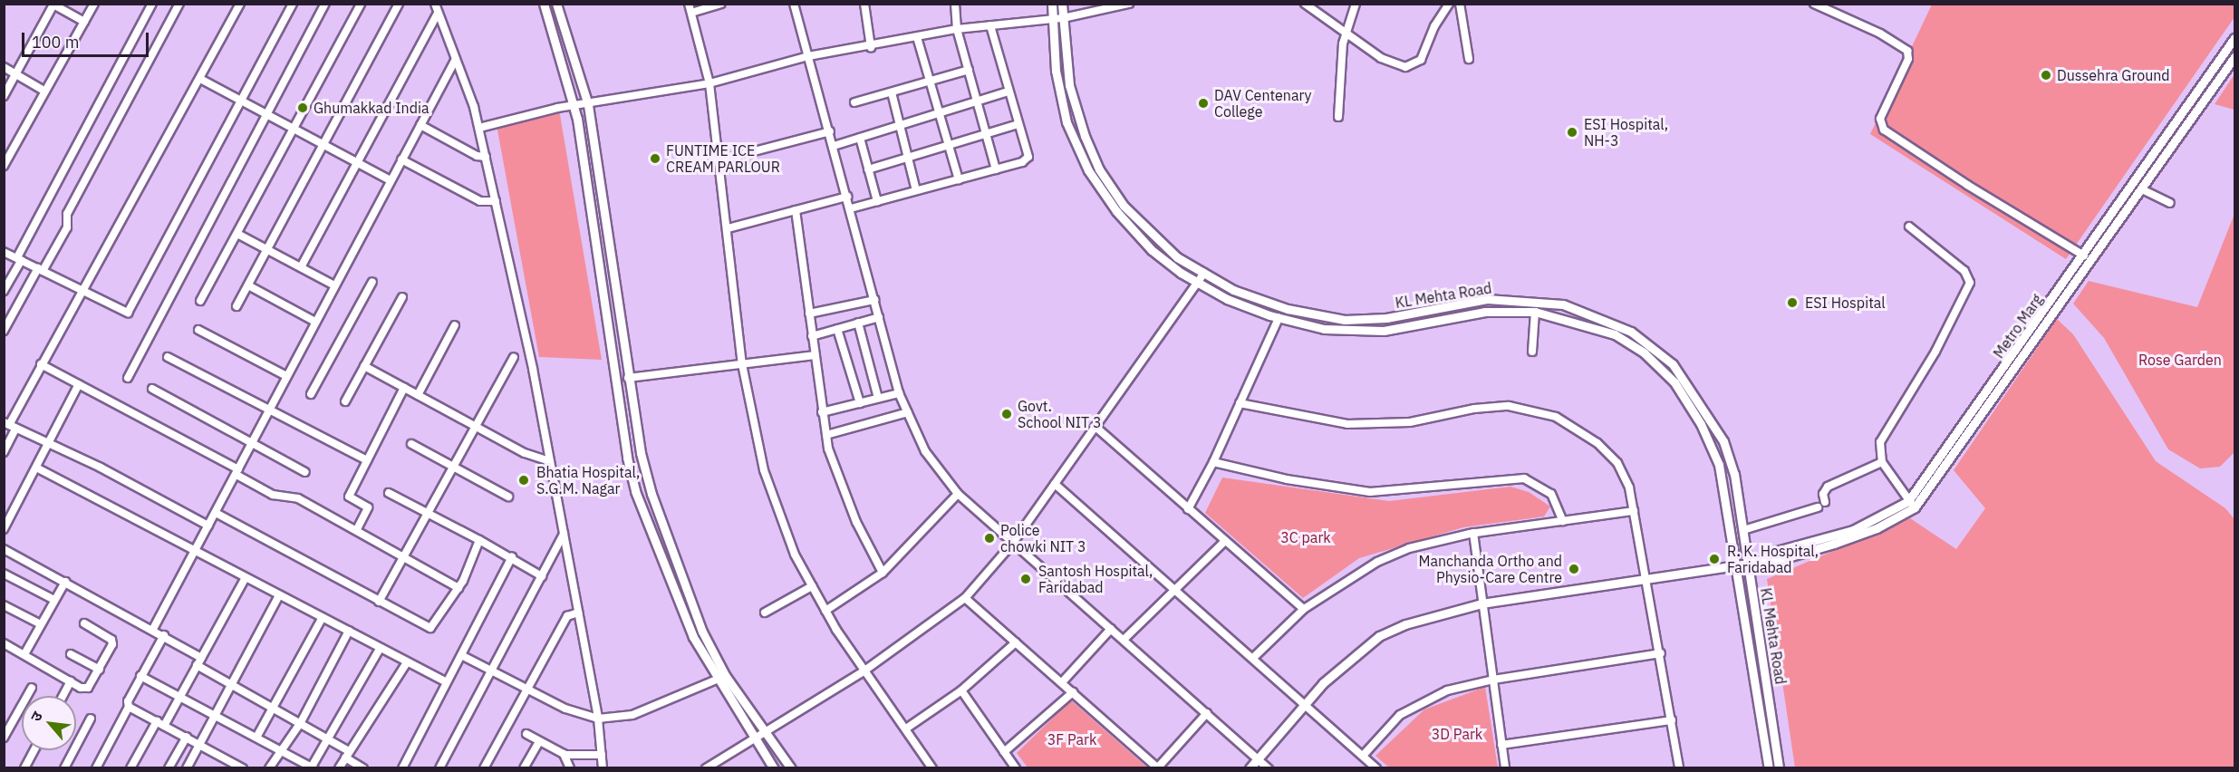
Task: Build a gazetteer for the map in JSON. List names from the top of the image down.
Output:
{
  "streets": {
    "street": ["KL Mehta Road", "Metro Marg"]
  },
  "crossings": [
    ["KL Mehta Road", "Metro Marg"]
  ],
  "parks": [
    "Rose Garden",
    "3C park",
    "3D Park",
    "3F Park"
  ],
  "places": [
    "Dussehra Ground",
    "DAV Centenary College",
    "Ghumakkad India",
    "ESI Hospital, NH-3",
    "FUNTIME ICE CREAM PARLOUR",
    "ESI Hospital",
    "Govt. School NIT 3",
    "Bhatia Hospital, S.G.M. Nagar",
    "Police chowki NIT 3",
    "R. K. Hospital, Faridabad",
    "Manchanda Ortho and Physio-Care Centre",
    "Santosh Hospital, Faridabad"
  ],
  "scale_bar": "100 m",
  "north": "top left"
}
